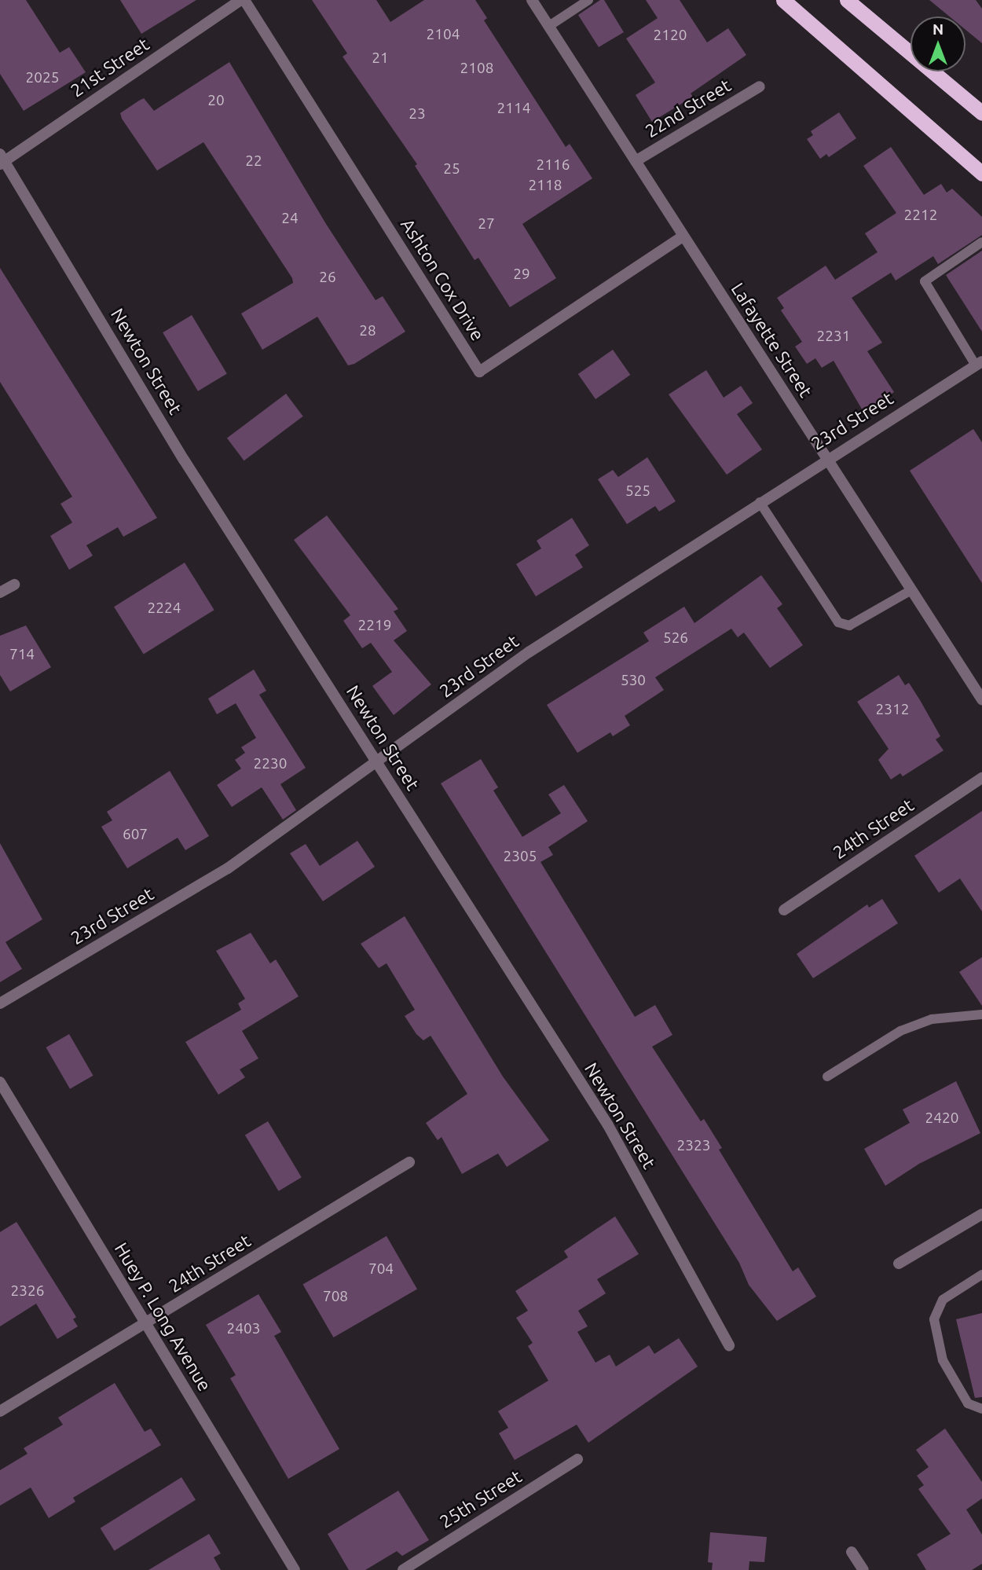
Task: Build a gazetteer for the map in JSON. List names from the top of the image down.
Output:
{
  "streets": {
    "street": [
      "21st Street",
      "22nd Street",
      "Ashton Cox Drive",
      "Lafayette Street",
      "Newton Street",
      "23rd Street",
      "24th Street",
      "Huey P. Long Avenue",
      "25th Street"
    ]
  },
  "crossings": [
    ["21st Street", "Ashton Cox Drive"],
    ["21st Street", "Newton Street"],
    ["22nd Street", "Lafayette Street"],
    ["Ashton Cox Drive", "Lafayette Street"],
    ["Lafayette Street", "23rd Street"],
    ["Newton Street", "23rd Street"],
    ["24th Street", "Huey P. Long Avenue"]
  ],
  "house_numbers": [
    "2104",
    "2120",
    "21",
    "2108",
    "2025",
    "20",
    "2114",
    "23",
    "22",
    "2116",
    "25",
    "2118",
    "2212",
    "24",
    "27",
    "29",
    "26",
    "28",
    "2231",
    "525",
    "2224",
    "2219",
    "526",
    "714",
    "530",
    "2312",
    "2230",
    "607",
    "2305",
    "2420",
    "2323",
    "704",
    "2326",
    "708",
    "2403"
  ],
  "north": "top"
}
